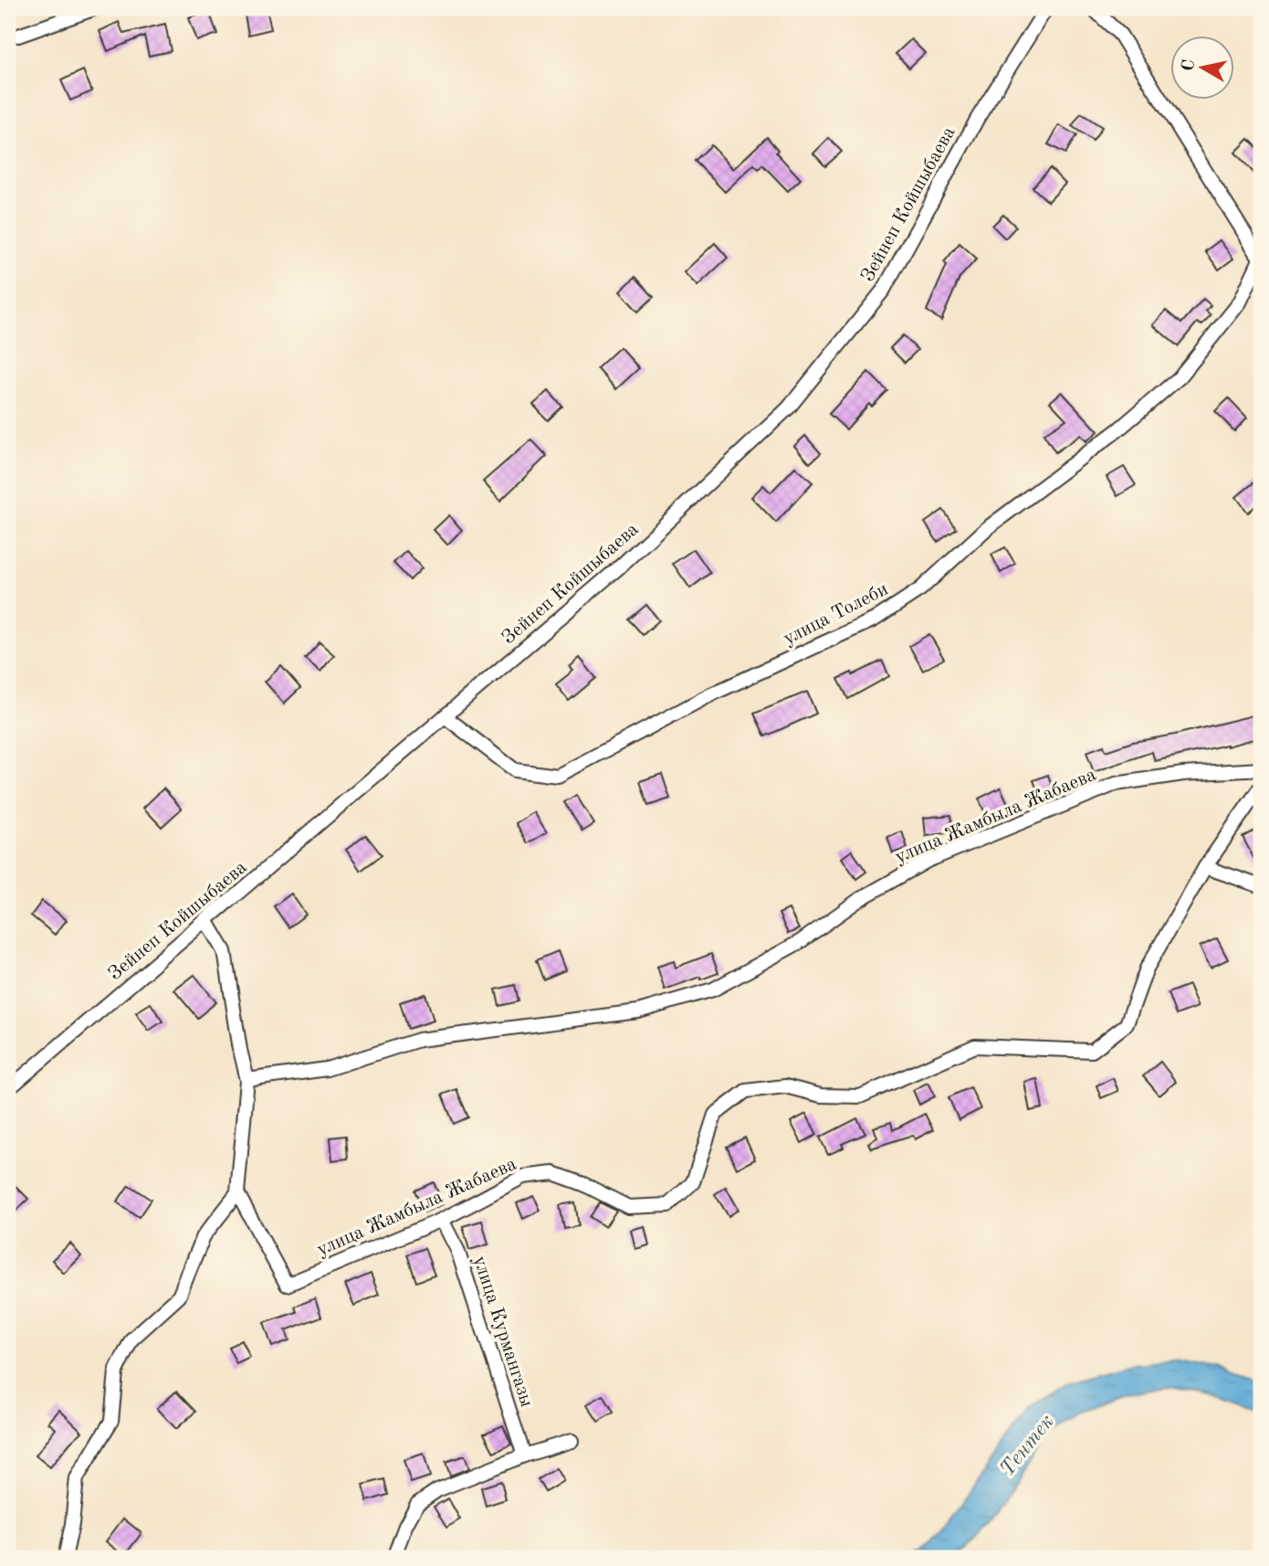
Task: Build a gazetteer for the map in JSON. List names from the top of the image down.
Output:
{
  "streets": {
    "street": [
      "Зейнеп Койшыбаева",
      "улица Толеби",
      "улица Жамбыла Жабаева",
      "улица Курмангазы"
    ]
  },
  "crossings": [
    ["Зейнеп Койшыбаева", "улица Толеби"],
    ["улица Жамбыла Жабаева", "улица Курмангазы"]
  ],
  "water": ["Тентек"],
  "north": "left"
}
